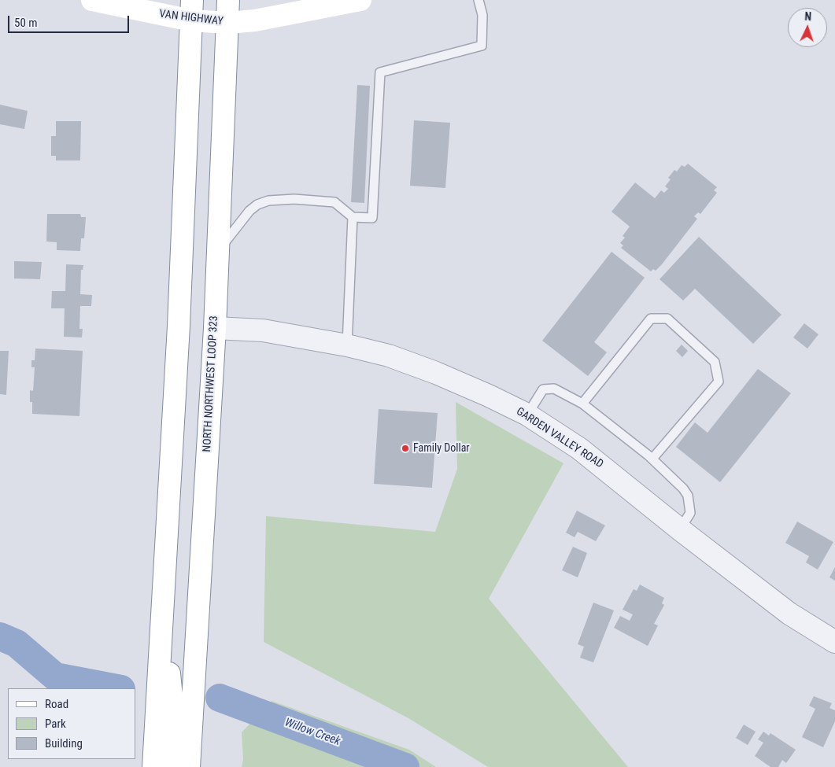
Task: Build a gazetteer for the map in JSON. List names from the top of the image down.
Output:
{
  "streets": {
    "main road": ["VAN HIGHWAY", "NORTH NORTHWEST LOOP 323"],
    "street": ["GARDEN VALLEY ROAD"]
  },
  "crossings": [
    ["VAN HIGHWAY", "NORTH NORTHWEST LOOP 323"],
    ["NORTH NORTHWEST LOOP 323", "GARDEN VALLEY ROAD"]
  ],
  "water": ["Willow Creek"],
  "places": ["Family Dollar"],
  "legend": ["Road", "Park", "Building"],
  "scale_bar": "50 m",
  "north": "top"
}
